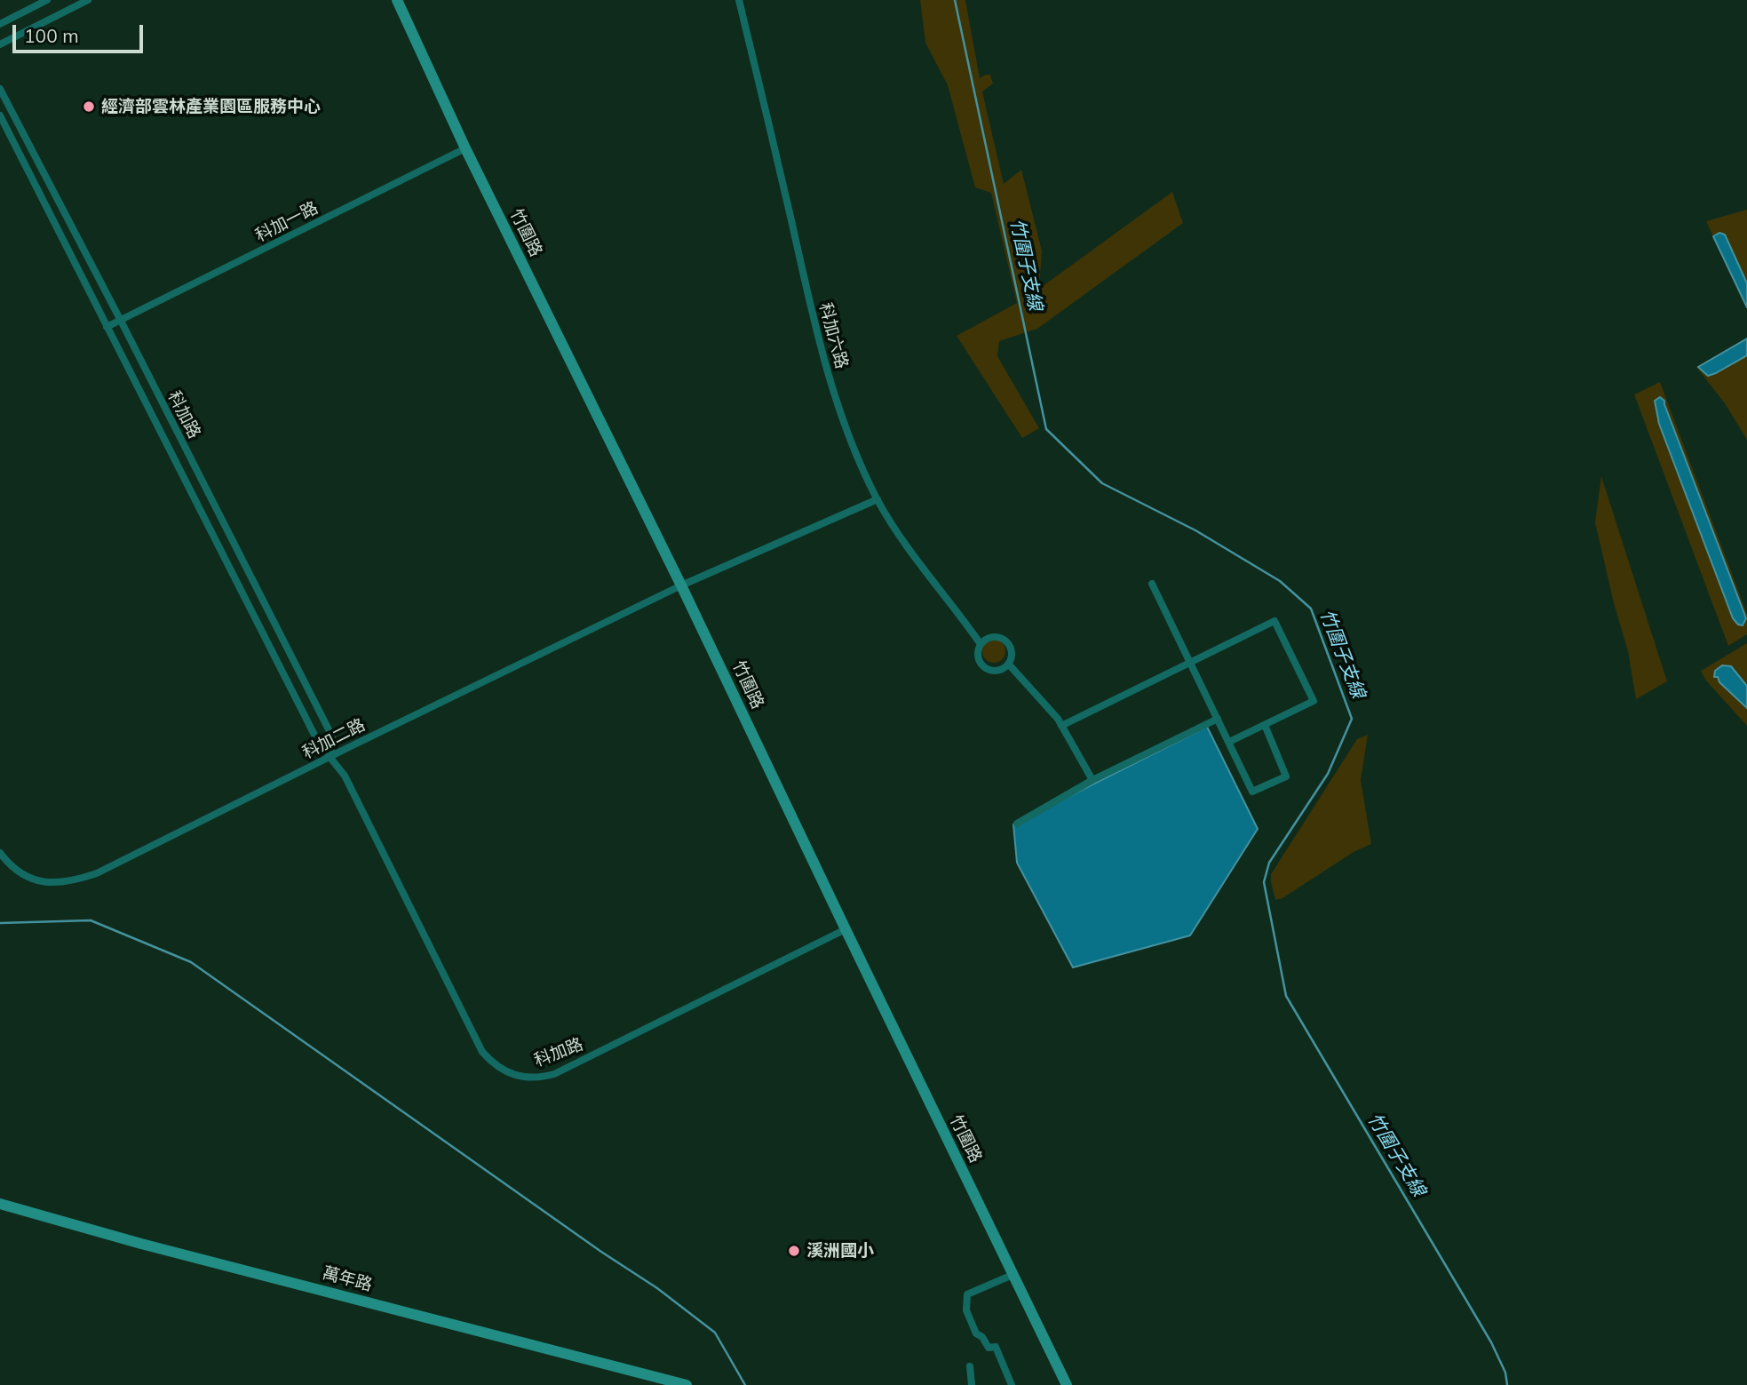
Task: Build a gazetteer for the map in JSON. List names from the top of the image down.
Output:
{
  "streets": {
    "street": [
      "科加一路",
      "竹圍路",
      "科加六路",
      "科加路",
      "科加二路",
      "萬年路"
    ]
  },
  "crossings": [
    ["科加一路", "竹圍路"],
    ["科加一路", "科加路"],
    ["竹圍路", "科加路"],
    ["竹圍路", "科加二路"],
    ["科加六路", "科加二路"],
    ["科加路", "科加二路"]
  ],
  "water": ["竹圍子支線"],
  "places": ["經濟部雲林產業園區服務中心", "溪洲國小"],
  "scale_bar": "100 m"
}
